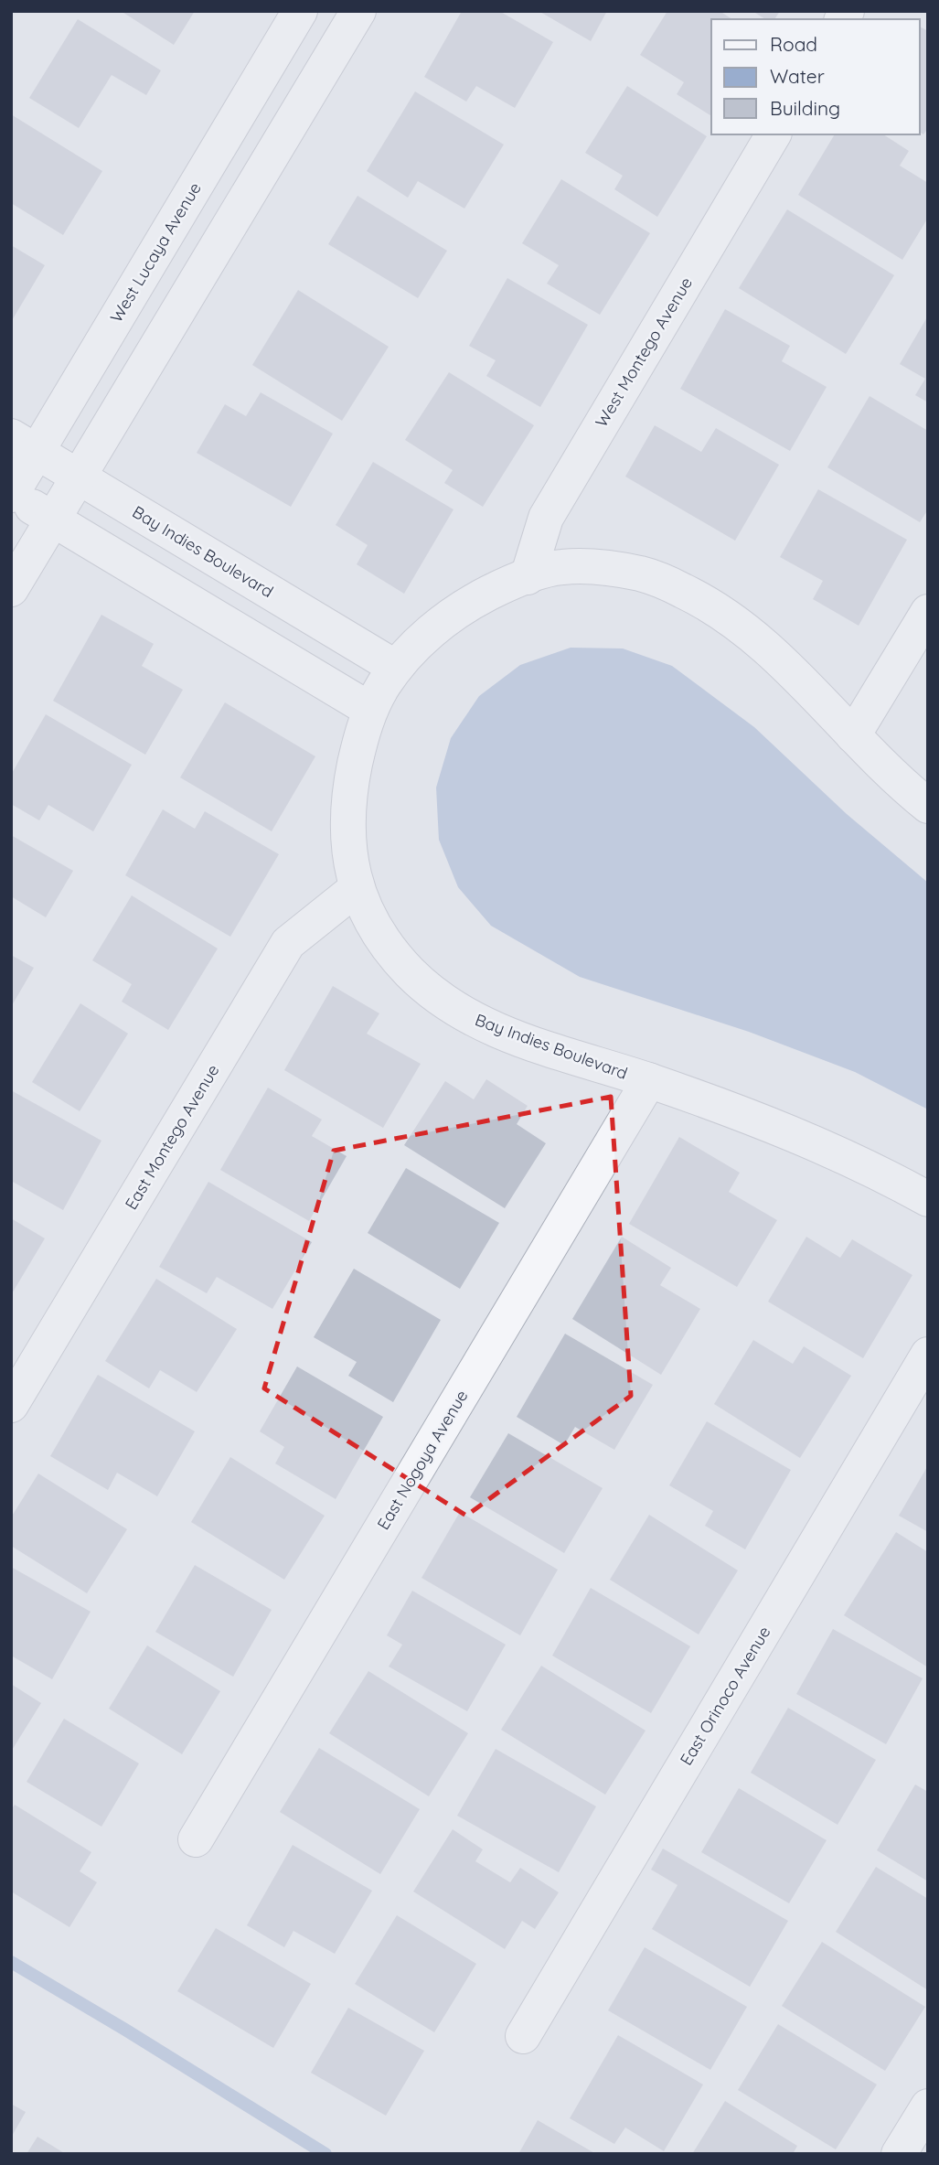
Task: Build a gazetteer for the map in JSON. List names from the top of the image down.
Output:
{
  "streets": {
    "street": [
      "West Lucaya Avenue",
      "West Montego Avenue",
      "Bay Indies Boulevard",
      "East Montego Avenue",
      "East Nogoya Avenue",
      "East Orinoco Avenue"
    ]
  },
  "crossings": [
    ["West Lucaya Avenue", "Bay Indies Boulevard"],
    ["West Montego Avenue", "Bay Indies Boulevard"],
    ["Bay Indies Boulevard", "East Montego Avenue"],
    ["Bay Indies Boulevard", "East Nogoya Avenue"]
  ],
  "legend": ["Road", "Water", "Building"]
}
